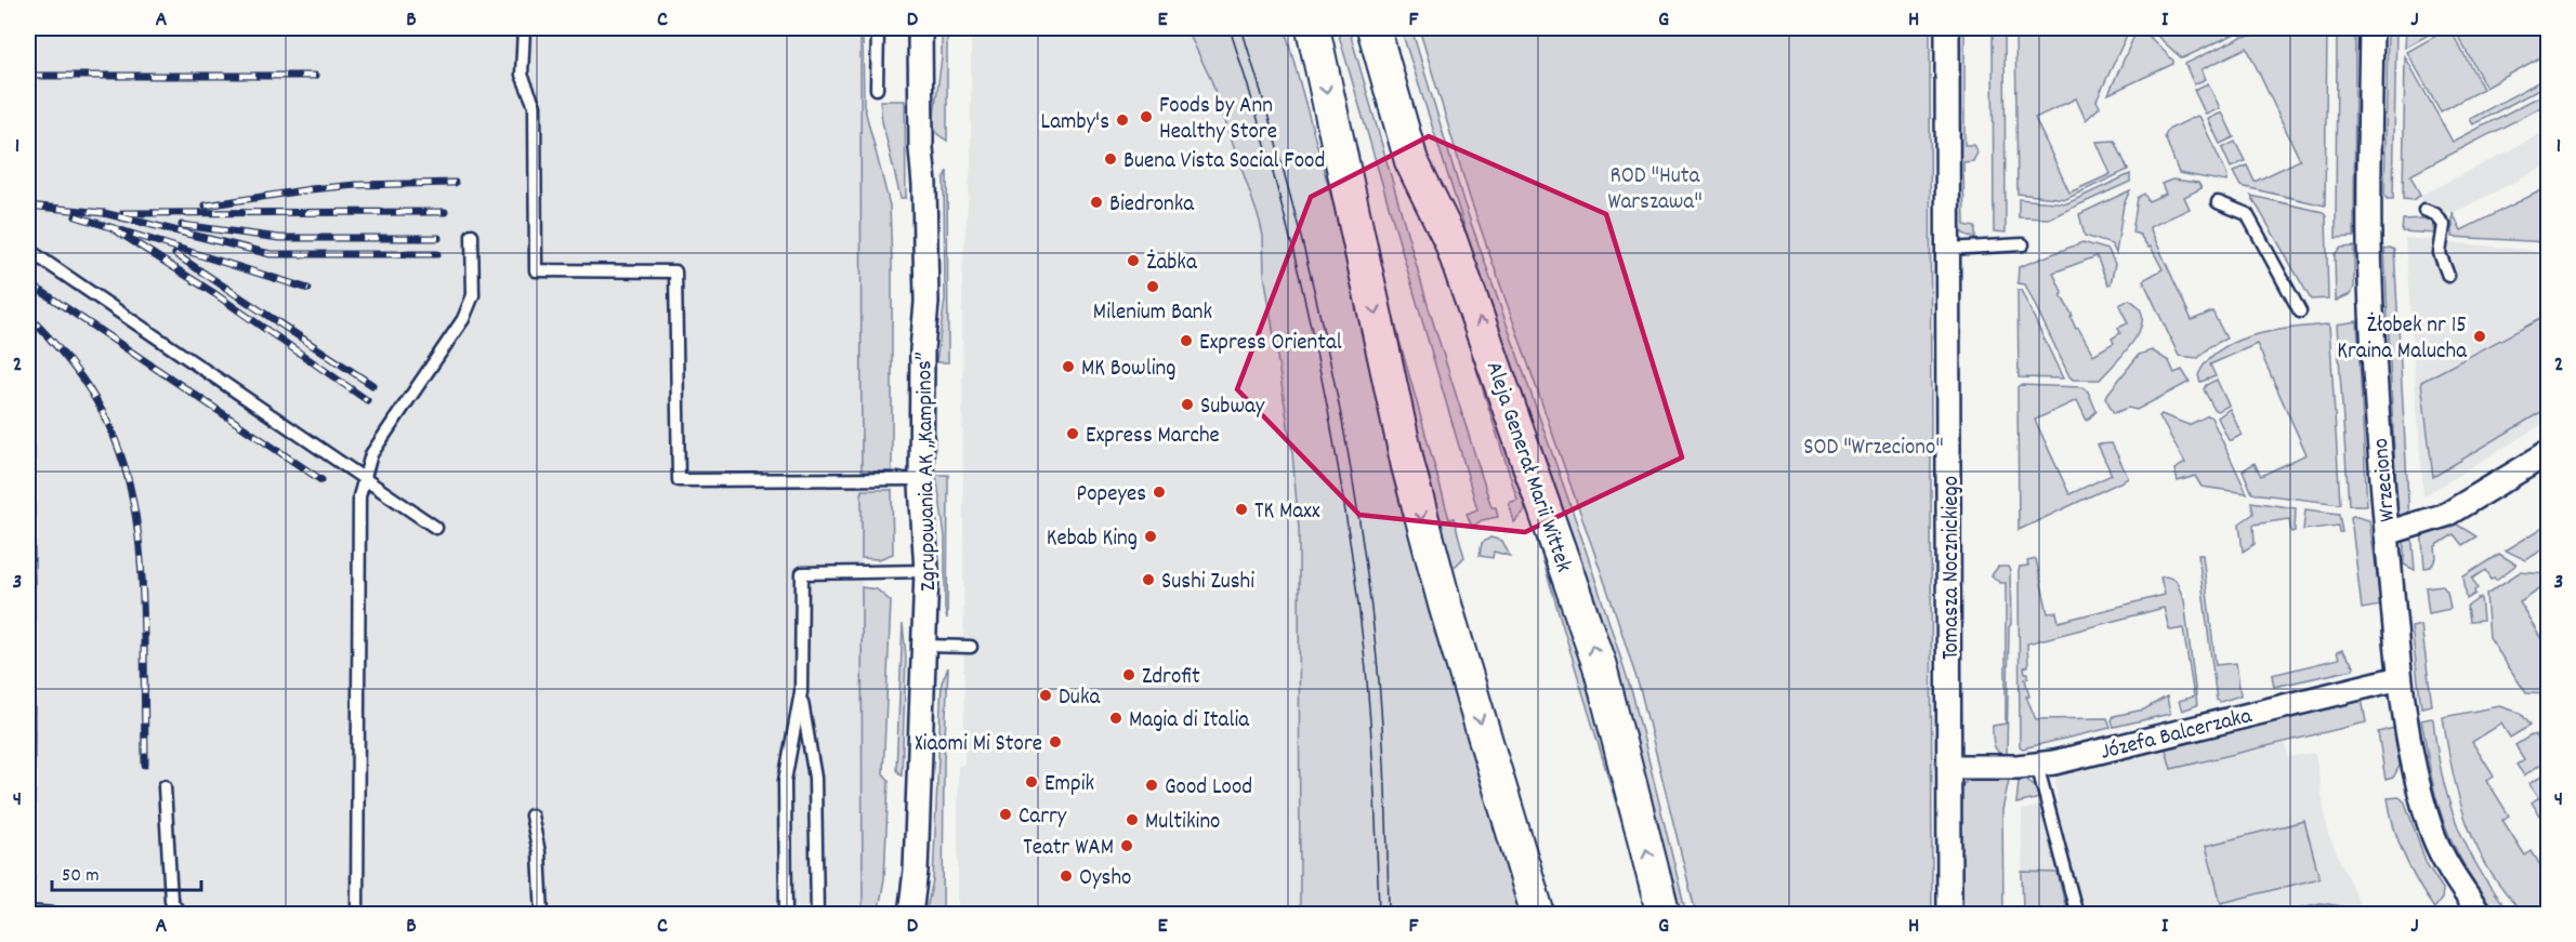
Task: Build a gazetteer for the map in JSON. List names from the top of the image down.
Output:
{
  "streets": {
    "main road": ["Aleja Generał Marii Wittek"],
    "street": [
      "Zgrupowania AK „Kampinos”",
      "Wrzeciono",
      "Tomasza Nocznickiego",
      "Józefa Balcerzaka"
    ]
  },
  "crossings": [
    ["Wrzeciono", "Józefa Balcerzaka"],
    ["Tomasza Nocznickiego", "Józefa Balcerzaka"]
  ],
  "parks": ["ROD \"Huta Warszawa\"", "SOD \"Wrzeciono\""],
  "places": [
    "Foods by Ann Healthy Store",
    "Lamby's",
    "Buena Vista Social Food",
    "Biedronka",
    "Żabka",
    "Milenium Bank",
    "Żłobek nr 15 Kraina Malucha",
    "Express Oriental",
    "MK Bowling",
    "Subway",
    "Express Marche",
    "Popeyes",
    "TK Maxx",
    "Kebab King",
    "Sushi Zushi",
    "Zdrofit",
    "Duka",
    "Magia di Italia",
    "Xiaomi Mi Store",
    "Empik",
    "Good Lood",
    "Carry",
    "Multikino",
    "Teatr WAM",
    "Oysho"
  ],
  "scale_bar": "50 m",
  "grid": {
    "columns": [
      "A",
      "B",
      "C",
      "D",
      "E",
      "F",
      "G",
      "H",
      "I",
      "J"
    ],
    "rows": [
      "1",
      "2",
      "3",
      "4"
    ]
  }
}
